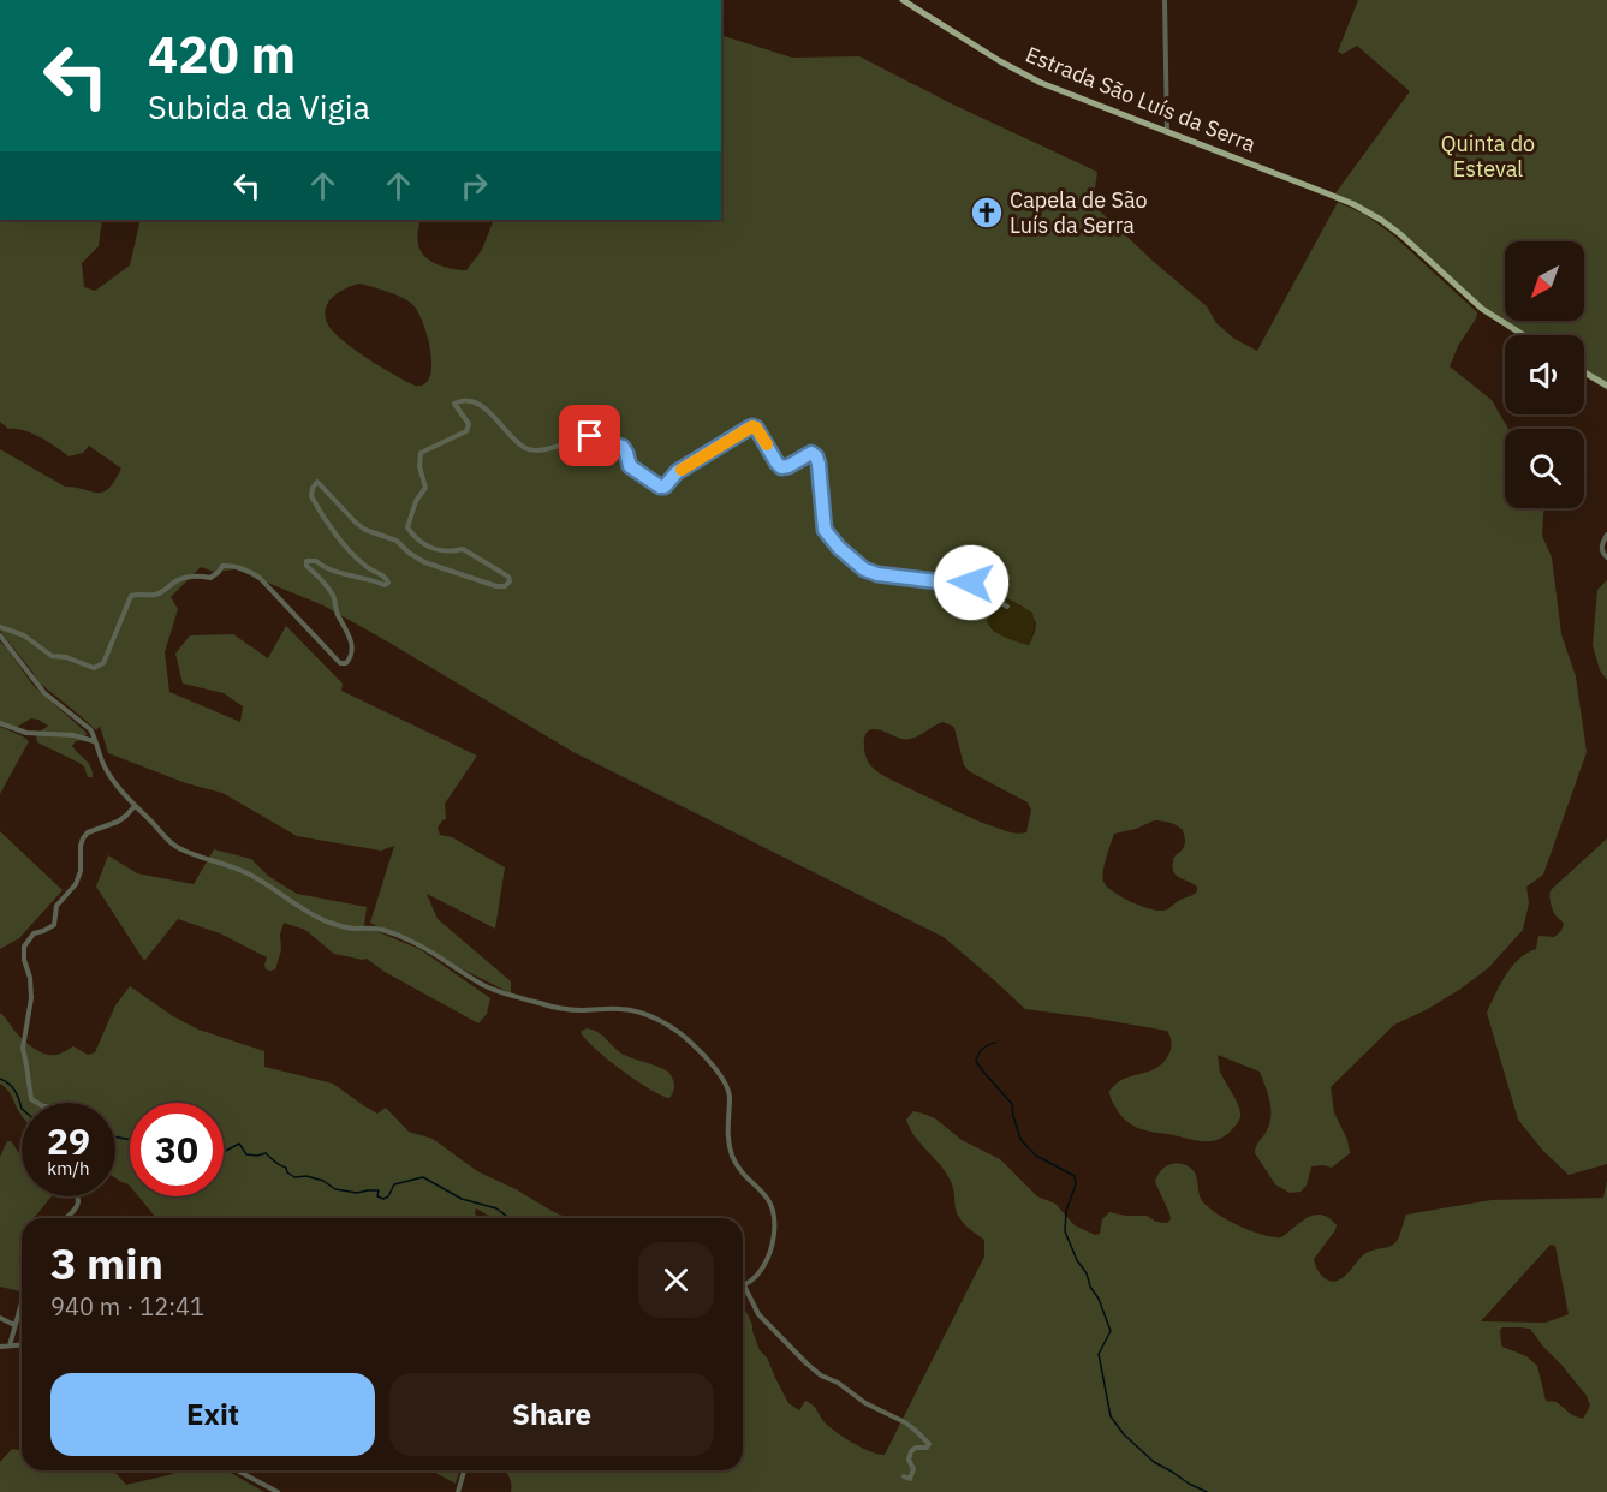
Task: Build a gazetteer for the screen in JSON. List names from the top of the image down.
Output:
{
  "streets": {
    "main road": ["Estrada São Luís da Serra"]
  },
  "parks": ["Quinta do Esteval"],
  "places": {
    "church": ["Capela de São Luís da Serra"]
  },
  "north": "bottom left",
  "page": {
    "turn": ["420 m", "Subida da Vigia"],
    "speed": "29 km/h",
    "limit": "30",
    "heading": ["3 min", "940 m · 12:41"],
    "buttons": ["Exit", "Share"]
  }
}
